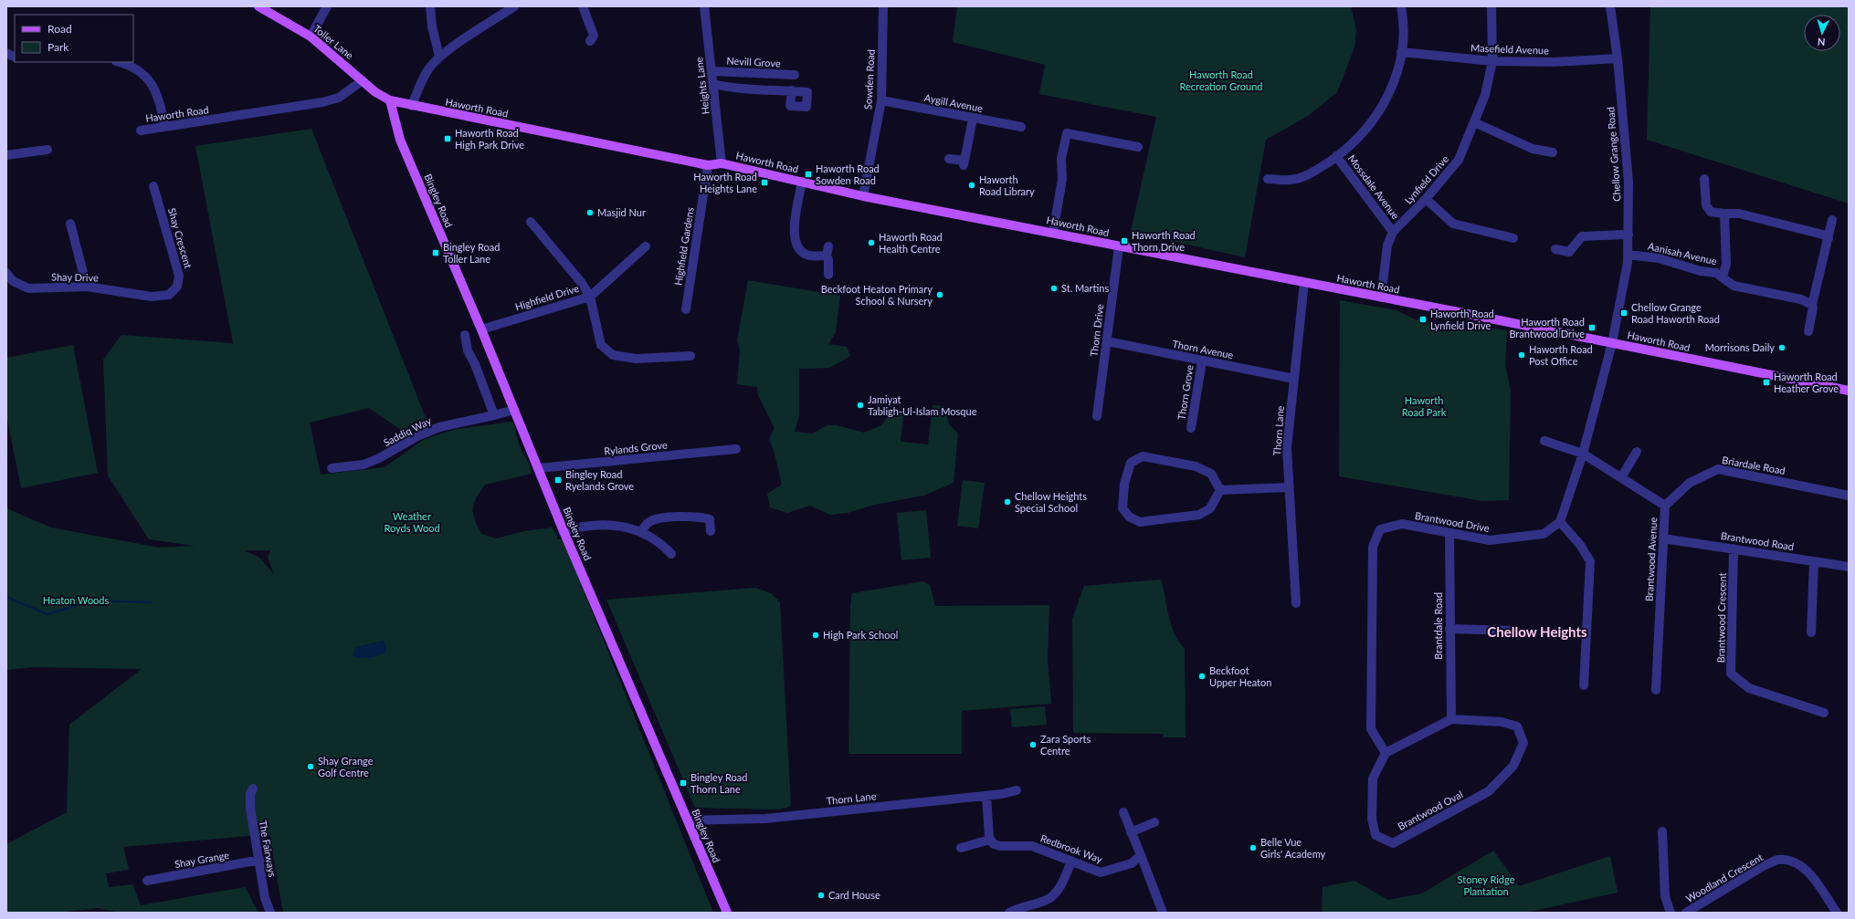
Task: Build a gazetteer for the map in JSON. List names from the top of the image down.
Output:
{
  "streets": {
    "main road": ["Toller Lane", "Haworth Road", "Bingley Road"],
    "street": [
      "Masefield Avenue",
      "Nevill Grove",
      "Sowden Road",
      "Heights Lane",
      "Aygill Avenue",
      "Chellow Grange Road",
      "Lynfield Drive",
      "Mossdale Avenue",
      "Shay Crescent",
      "Highfield Gardens",
      "Aanisah Avenue",
      "Shay Drive",
      "Highfield Drive",
      "Thorn Drive",
      "Thorn Avenue",
      "Thorn Grove",
      "Thorn Lane",
      "Saddiq Way",
      "Rylands Grove",
      "Briardale Road",
      "Brantwood Drive",
      "Brantwood Road",
      "Brantwood Avenue",
      "Brantwood Crescent",
      "Brantdale Road",
      "Brantwood Oval",
      "The Fairways",
      "Redbrook Way",
      "Shay Grange",
      "Woodland Crescent"
    ]
  },
  "crossings": [
    ["Toller Lane", "Haworth Road"],
    ["Toller Lane", "Bingley Road"],
    ["Masefield Avenue", "Chellow Grange Road"],
    ["Masefield Avenue", "Lynfield Drive"],
    ["Nevill Grove", "Heights Lane"],
    ["Sowden Road", "Aygill Avenue"],
    ["Sowden Road", "Haworth Road"],
    ["Heights Lane", "Haworth Road"],
    ["Haworth Road", "Chellow Grange Road"],
    ["Haworth Road", "Lynfield Drive"],
    ["Haworth Road", "Bingley Road"],
    ["Haworth Road", "Highfield Gardens"],
    ["Haworth Road", "Thorn Drive"],
    ["Haworth Road", "Thorn Lane"],
    ["Chellow Grange Road", "Aanisah Avenue"],
    ["Lynfield Drive", "Mossdale Avenue"],
    ["Bingley Road", "Highfield Drive"],
    ["Bingley Road", "Thorn Lane"],
    ["Bingley Road", "Saddiq Way"],
    ["Bingley Road", "Rylands Grove"],
    ["Shay Crescent", "Shay Drive"],
    ["Thorn Drive", "Thorn Avenue"],
    ["Thorn Avenue", "Thorn Grove"],
    ["Thorn Avenue", "Thorn Lane"],
    ["Briardale Road", "Brantwood Avenue"],
    ["Brantwood Drive", "Brantdale Road"],
    ["Brantwood Drive", "Brantwood Oval"],
    ["Brantwood Road", "Brantwood Avenue"],
    ["Brantwood Road", "Brantwood Crescent"],
    ["Brantdale Road", "Brantwood Oval"],
    ["The Fairways", "Shay Grange"]
  ],
  "districts": ["Chellow Heights"],
  "parks": [
    "Haworth Road Recreation Ground",
    "Haworth Road Park",
    "Weather Royds Wood",
    "Heaton Woods",
    "Stoney Ridge Plantation"
  ],
  "places": {
    "transit": [
      "Haworth Road High Park Drive",
      "Haworth Road Sowden Road",
      "Haworth Road Heights Lane",
      "Haworth Road Thorn Drive",
      "Bingley Road Toller Lane",
      "Chellow Grange Road Haworth Road",
      "Haworth Road Lynfield Drive",
      "Haworth Road Brantwood Drive",
      "Haworth Road Heather Grove",
      "Bingley Road Ryelands Grove",
      "Bingley Road Thorn Lane"
    ],
    "other": [
      "Haworth Road Library",
      "Masjid Nur",
      "Haworth Road Health Centre",
      "St. Martins",
      "Beckfoot Heaton Primary School & Nursery",
      "Morrisons Daily",
      "Haworth Road Post Office",
      "Jamiyat Tabligh-Ul-Islam Mosque",
      "Chellow Heights Special School",
      "High Park School",
      "Beckfoot Upper Heaton",
      "Zara Sports Centre",
      "Shay Grange Golf Centre",
      "Belle Vue Girls' Academy",
      "Card House"
    ]
  },
  "legend": ["Road", "Park"],
  "north": "bottom"
}
